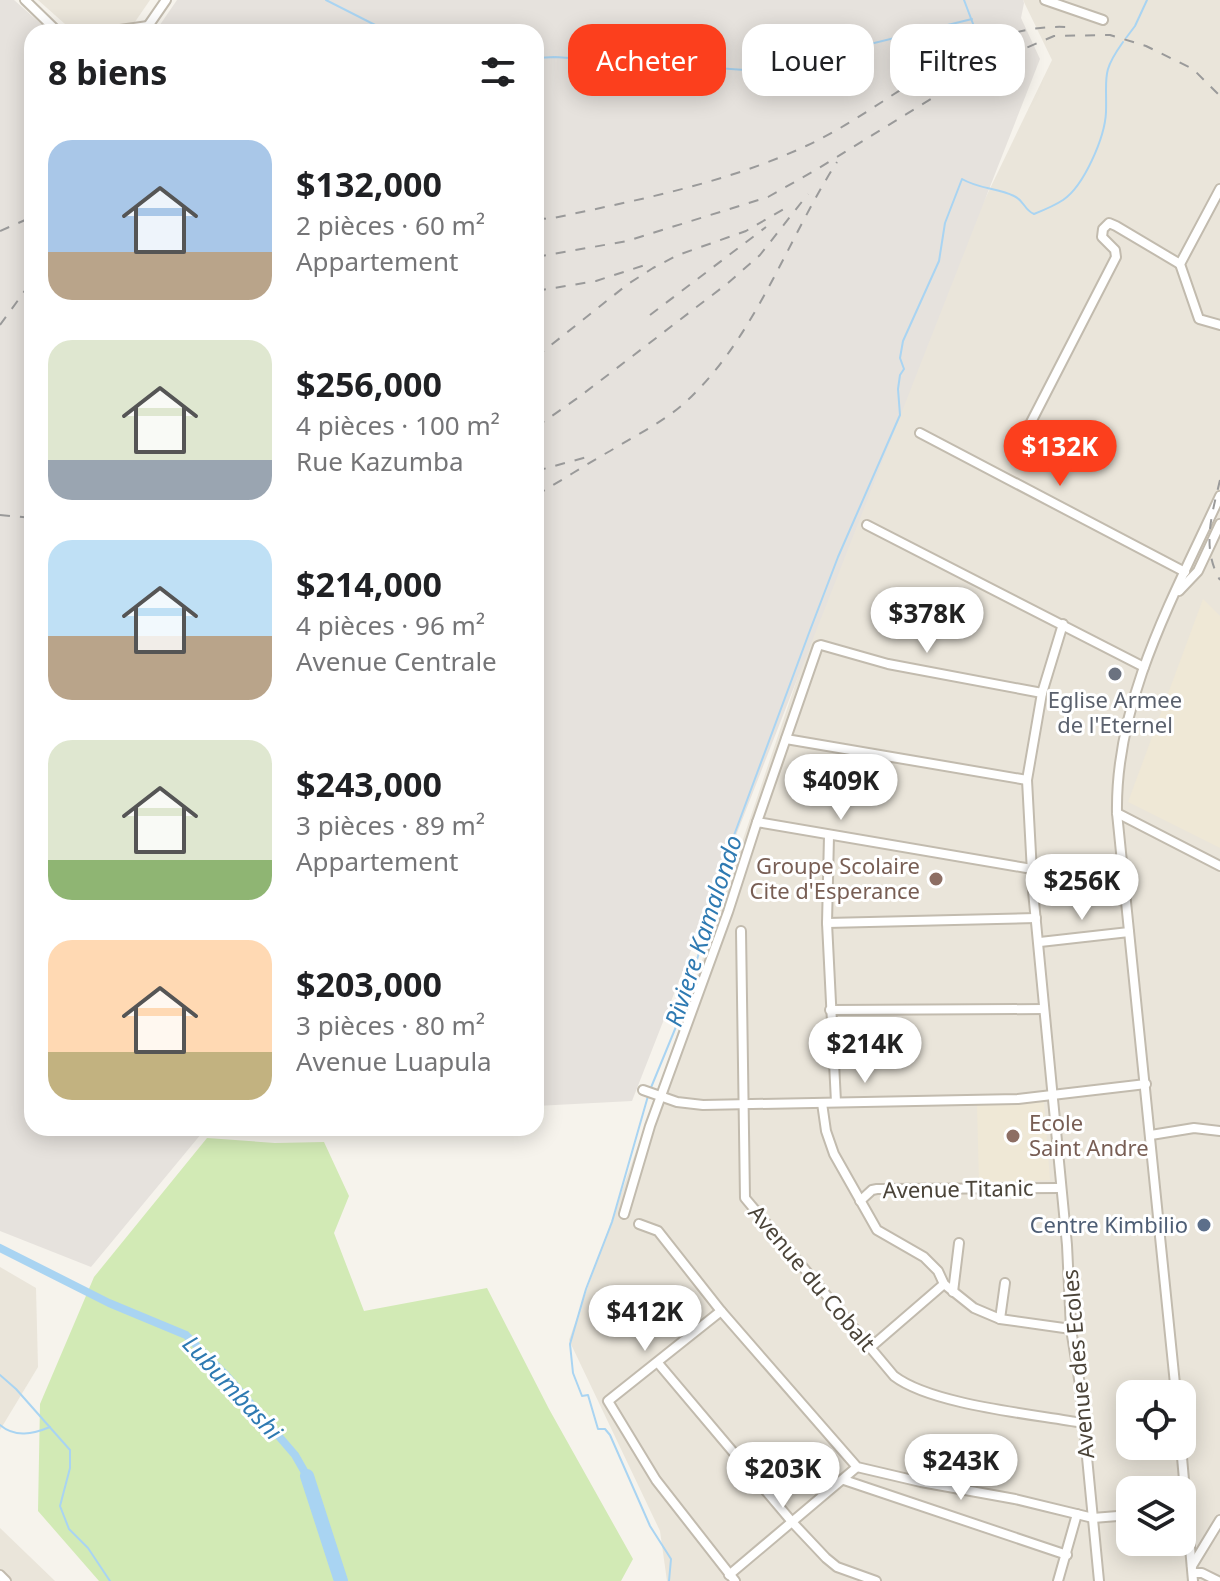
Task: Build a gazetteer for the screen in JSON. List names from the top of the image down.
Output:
{
  "streets": {
    "street": ["Avenue Titanic", "Avenue du Cobalt", "Avenue des Ecoles"]
  },
  "crossings": [
    ["Avenue Titanic", "Avenue des Ecoles"],
    ["Avenue du Cobalt", "Avenue des Ecoles"]
  ],
  "water": ["Riviere Kamalondo", "Lubumbashi"],
  "places": [
    "Eglise Armee de l'Eternel",
    "Groupe Scolaire Cite d'Esperance",
    "Ecole Saint Andre",
    "Centre Kimbilio"
  ],
  "page": {
    "chip": ["Acheter", "Louer", "Filtres"],
    "heading": "8 biens",
    "list": [
      {
        "name": "$132,000",
        "note": "2 pièces · 60 m² · Appartement"
      },
      {
        "name": "$256,000",
        "note": "4 pièces · 100 m² · Rue Kazumba"
      },
      {
        "name": "$214,000",
        "note": "4 pièces · 96 m² · Avenue Centrale"
      },
      {
        "name": "$243,000",
        "note": "3 pièces · 89 m² · Appartement"
      },
      {
        "name": "$203,000",
        "note": "3 pièces · 80 m² · Avenue Luapula"
      }
    ],
    "price": [
      "$132K",
      "$378K",
      "$409K",
      "$256K",
      "$214K",
      "$412K",
      "$243K",
      "$203K"
    ]
  }
}
